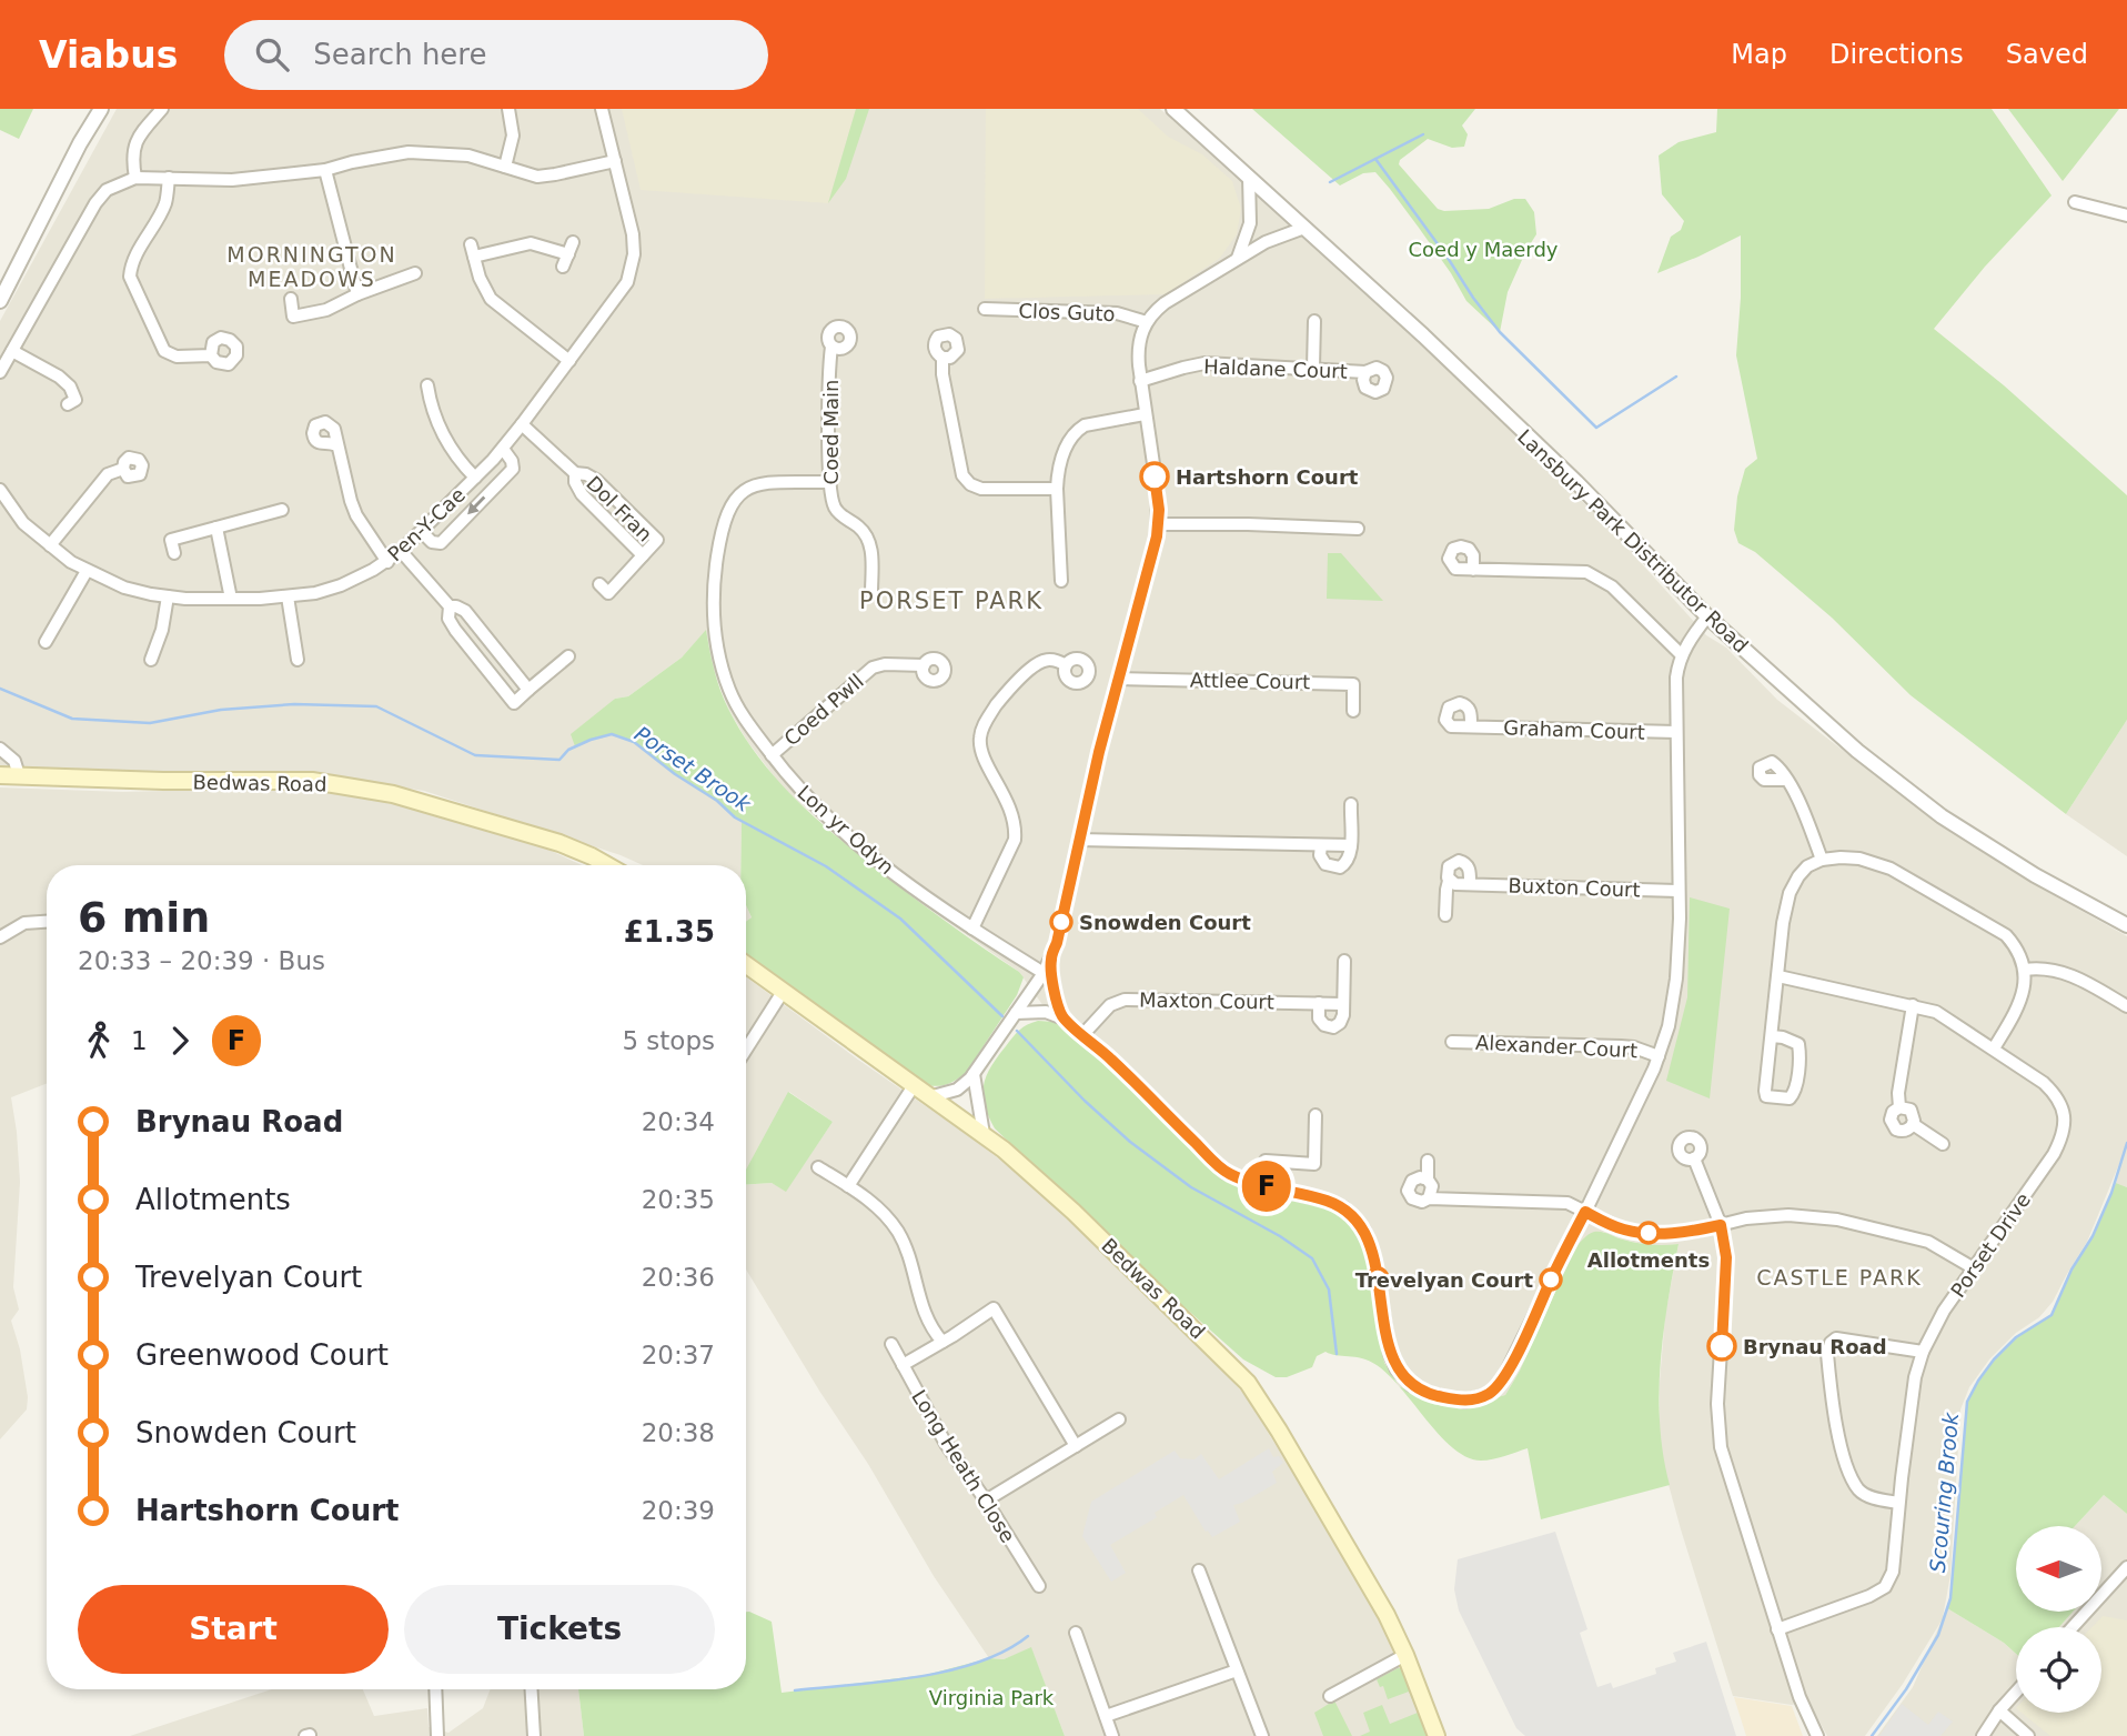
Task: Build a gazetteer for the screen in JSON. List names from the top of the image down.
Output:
{
  "streets": {
    "main road": ["Bedwas Road"],
    "street": [
      "Clos Guto",
      "Haldane Court",
      "Coed Main",
      "Dol Fran",
      "Pen-Y-Cae",
      "Lansbury Park Distributor Road",
      "Attlee Court",
      "Coed Pwll",
      "Graham Court",
      "Lon yr Odyn",
      "Buxton Court",
      "Maxton Court",
      "Alexander Court",
      "Porset Drive",
      "Long Heath Close"
    ]
  },
  "crossings": [
    ["Coed Main", "Lon yr Odyn"],
    ["Dol Fran", "Pen-Y-Cae"],
    ["Coed Pwll", "Lon yr Odyn"]
  ],
  "districts": ["MORNINGTON MEADOWS", "PORSET PARK", "CASTLE PARK"],
  "water": ["Porset Brook", "Scouring Brook"],
  "parks": ["Coed y Maerdy", "Virginia Park"],
  "places": [
    "Hartshorn Court",
    "Snowden Court",
    "Allotments",
    "Trevelyan Court",
    "Brynau Road"
  ],
  "lines": ["bus line F"],
  "north": "left",
  "page": {
    "header": "Viabus",
    "search": "Search here",
    "nav": ["Map", "Directions", "Saved"],
    "on_map": "F",
    "heading": ["6 min", "20:33 – 20:39 · Bus", "£1.35"],
    "legs": ["1", "F", "5 stops"],
    "list": [
      {
        "name": "Brynau Road",
        "value": "20:34"
      },
      {
        "name": "Allotments",
        "value": "20:35"
      },
      {
        "name": "Trevelyan Court",
        "value": "20:36"
      },
      {
        "name": "Greenwood Court",
        "value": "20:37"
      },
      {
        "name": "Snowden Court",
        "value": "20:38"
      },
      {
        "name": "Hartshorn Court",
        "value": "20:39"
      }
    ],
    "buttons": ["Start", "Tickets"]
  }
}
